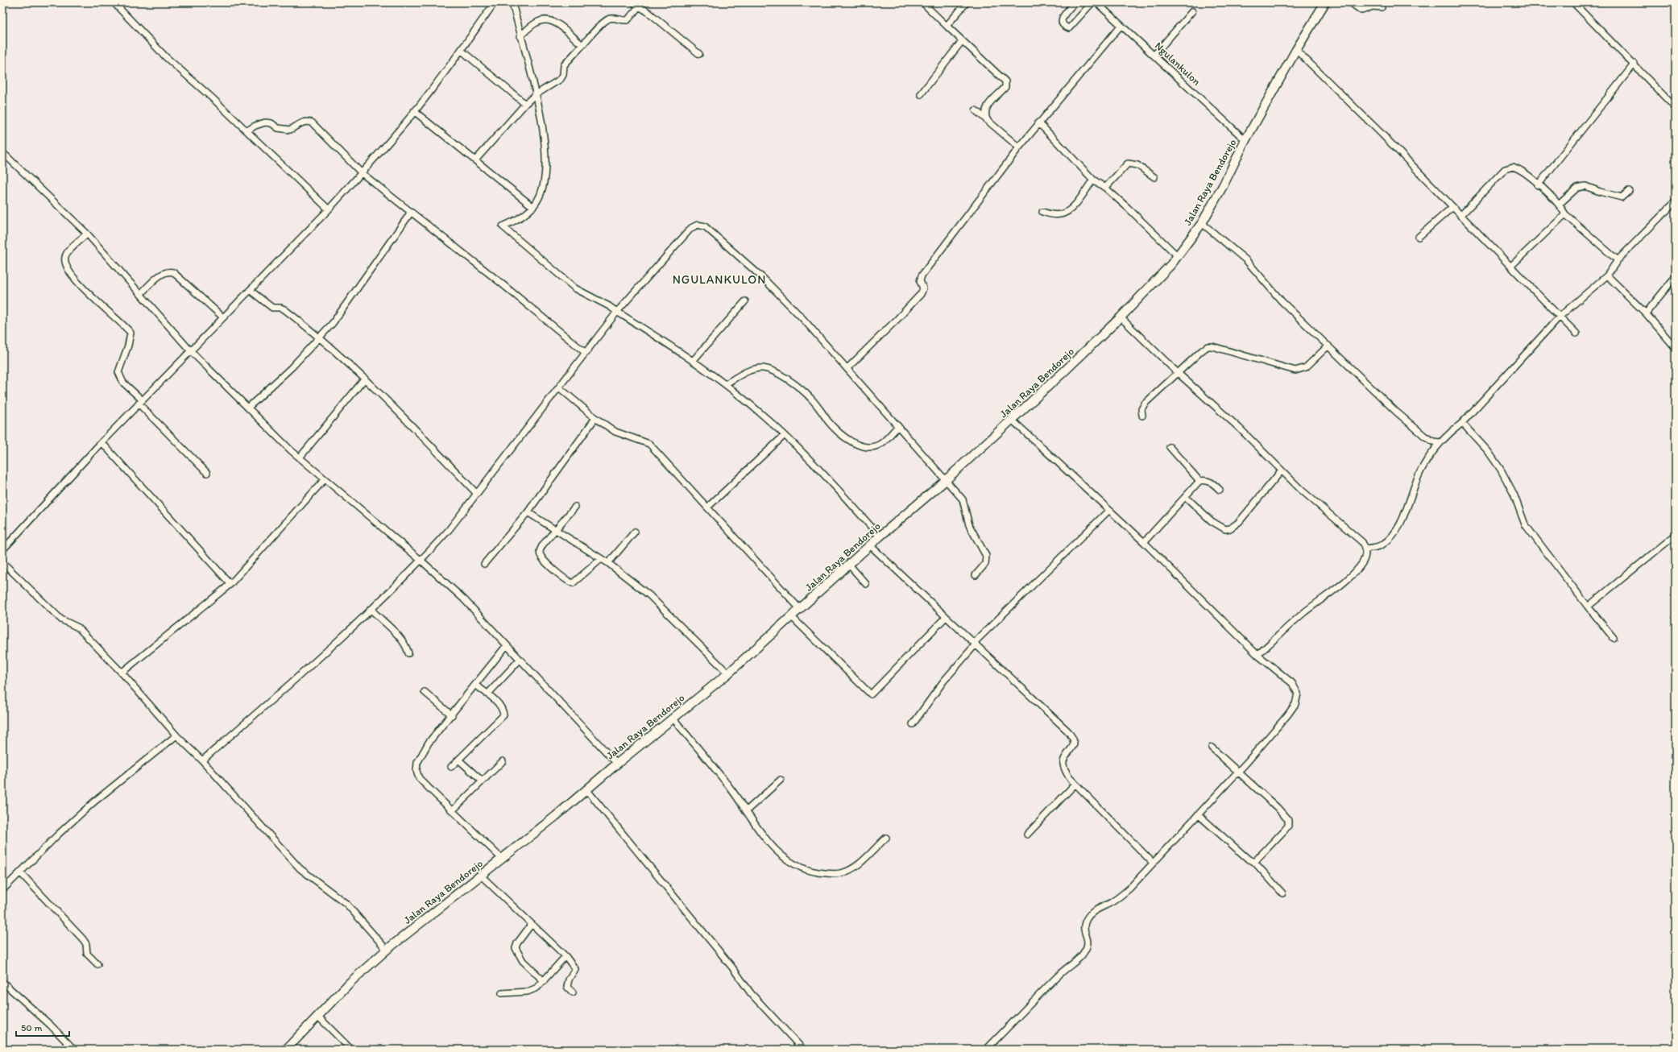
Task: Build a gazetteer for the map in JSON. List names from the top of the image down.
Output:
{
  "streets": {
    "main road": ["Jalan Raya Bendorejo"],
    "street": ["Ngulankulon"]
  },
  "crossings": [
    ["Ngulankulon", "Jalan Raya Bendorejo"]
  ],
  "districts": ["NGULANKULON"],
  "scale_bar": "50 m"
}
